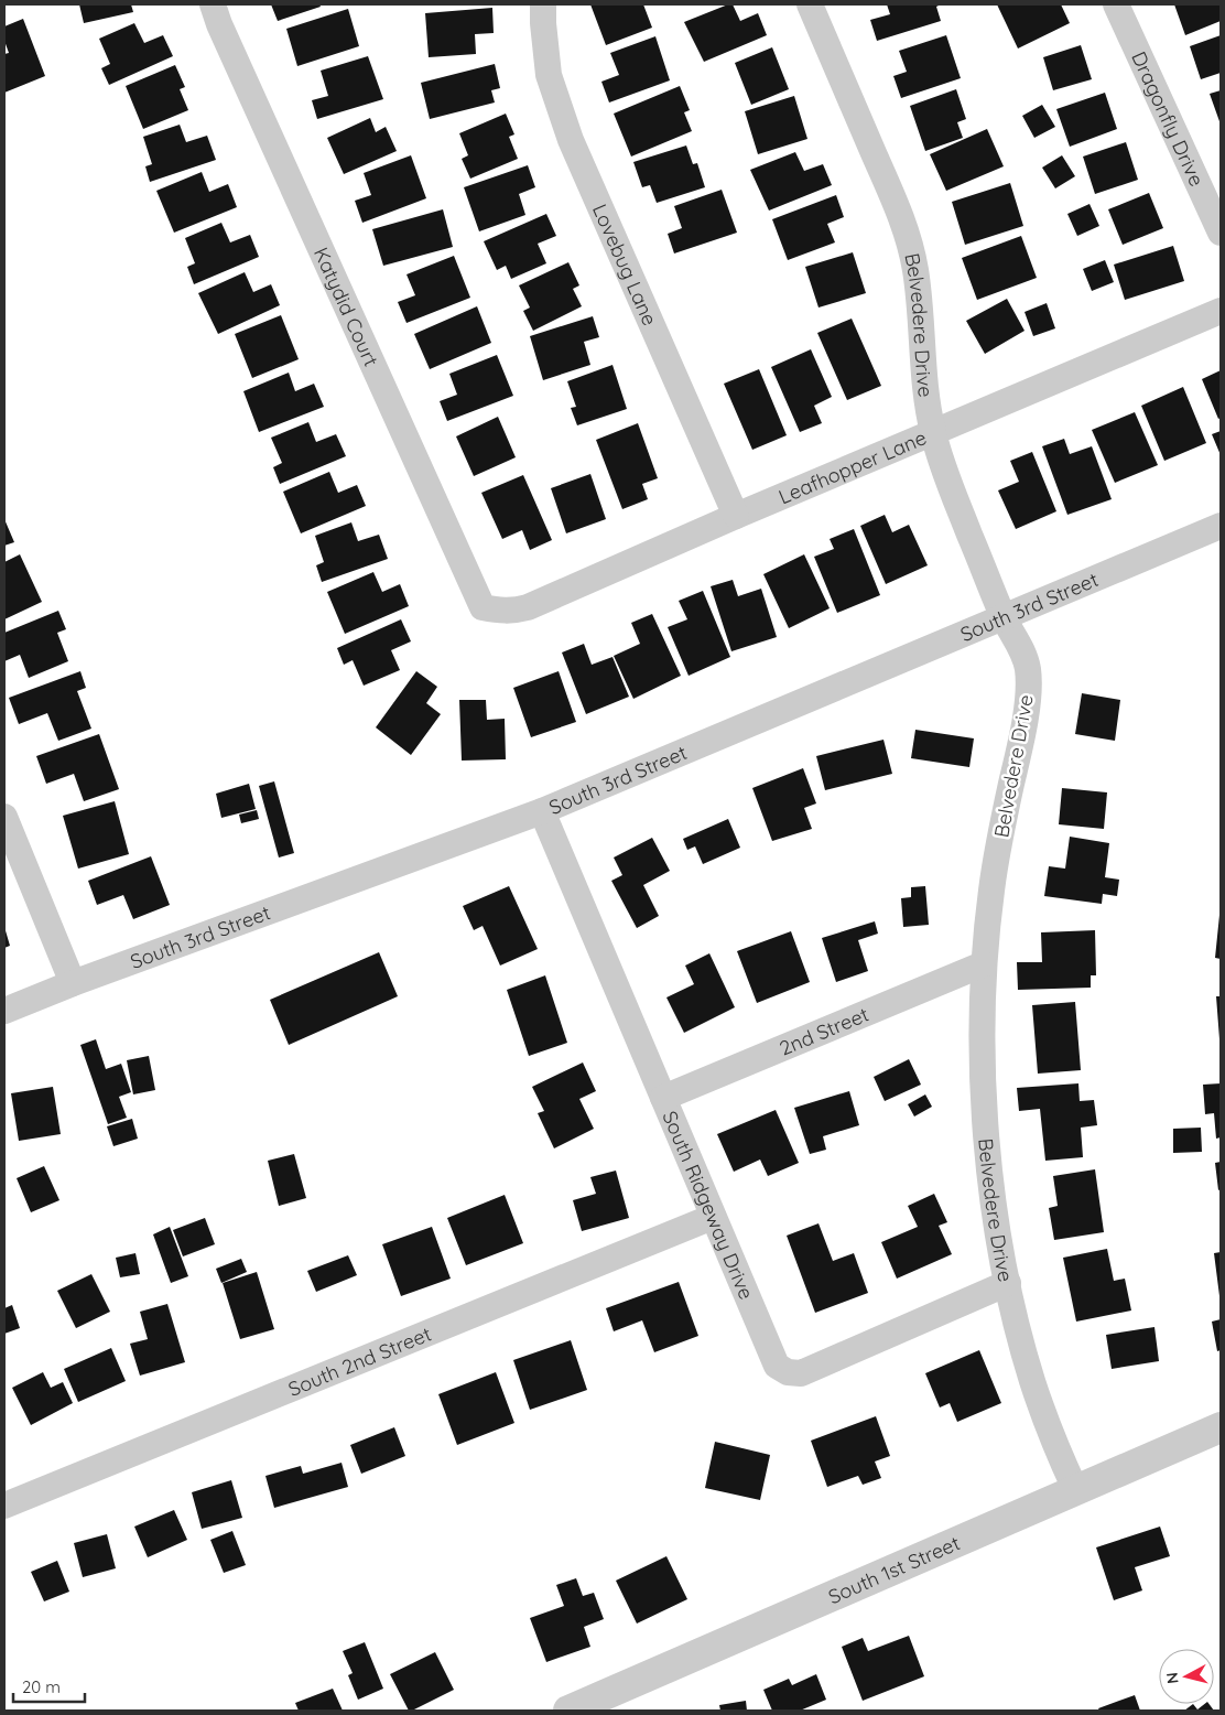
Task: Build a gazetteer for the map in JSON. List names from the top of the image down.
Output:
{
  "streets": {
    "street": [
      "Dragonfly Drive",
      "Lovebug Lane",
      "Katydid Court",
      "Belvedere Drive",
      "Leafhopper Lane",
      "South 3rd Street",
      "2nd Street",
      "South Ridgeway Drive",
      "South 2nd Street",
      "South 1st Street"
    ]
  },
  "crossings": [
    ["Lovebug Lane", "Leafhopper Lane"],
    ["Katydid Court", "Leafhopper Lane"],
    ["Belvedere Drive", "Leafhopper Lane"],
    ["Belvedere Drive", "South 3rd Street"],
    ["Belvedere Drive", "2nd Street"],
    ["Belvedere Drive", "South Ridgeway Drive"],
    ["Belvedere Drive", "South 1st Street"],
    ["South 3rd Street", "South Ridgeway Drive"],
    ["2nd Street", "South Ridgeway Drive"],
    ["South Ridgeway Drive", "South 2nd Street"]
  ],
  "scale_bar": "20 m",
  "north": "left"
}
